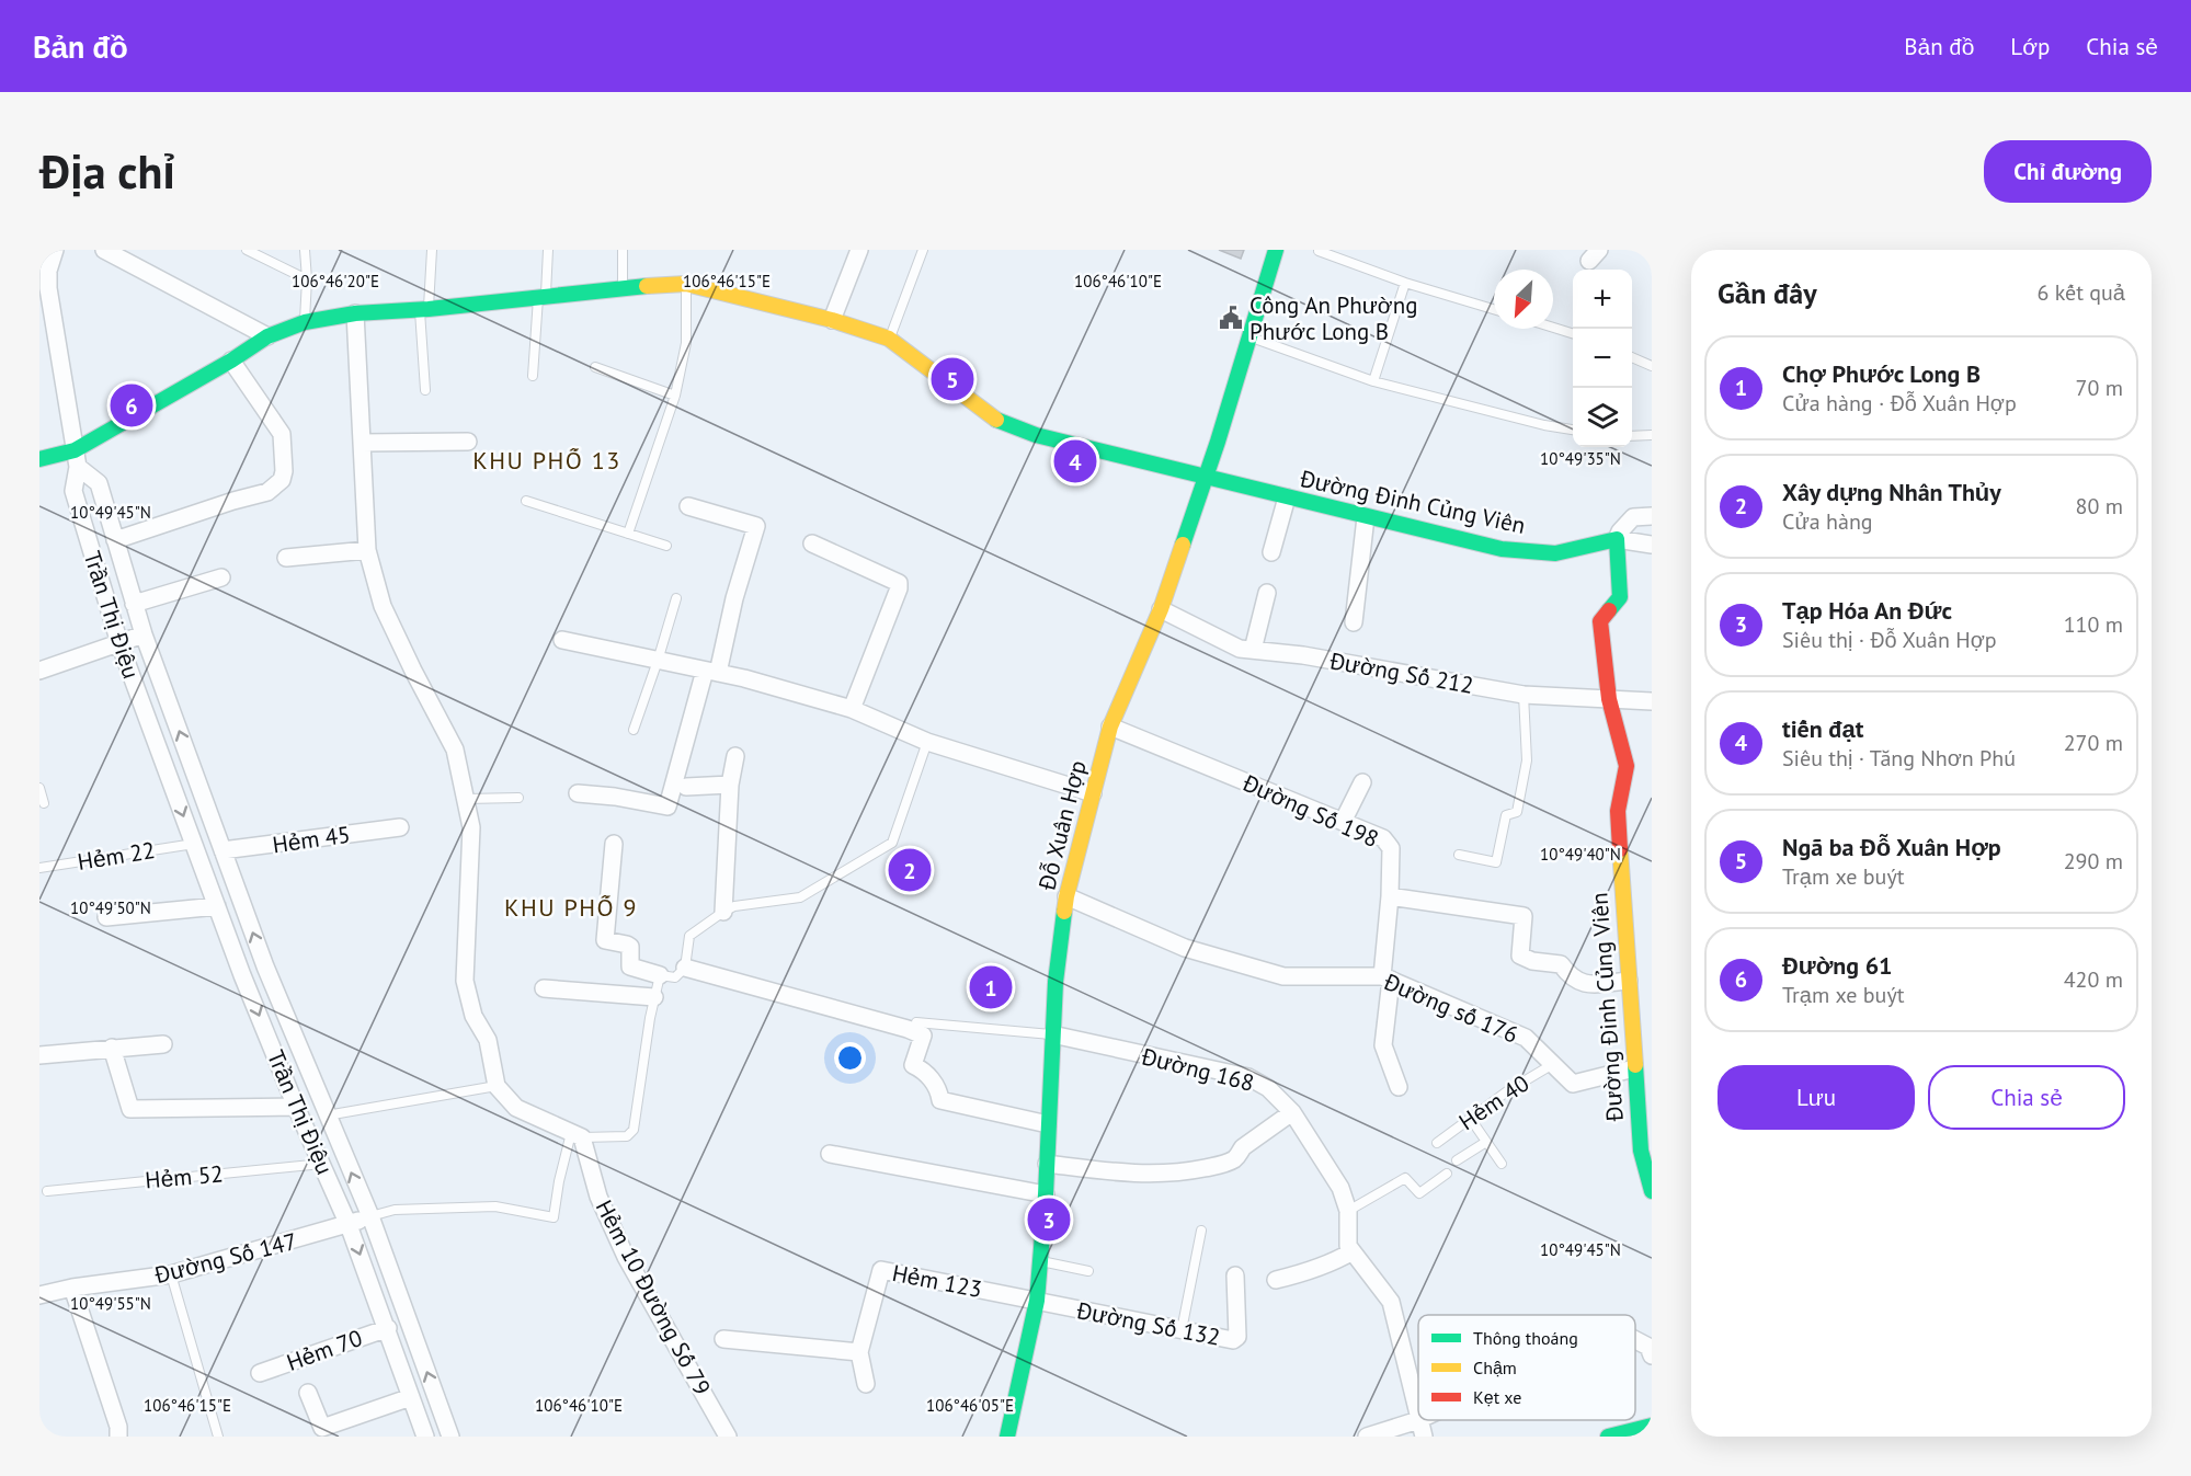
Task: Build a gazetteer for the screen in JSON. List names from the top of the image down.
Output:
{
  "streets": {
    "street": [
      "Đường Đinh Củng Viên",
      "Trần Thị Điệu",
      "Đường Số 212",
      "Đường Số 198",
      "Đỗ Xuân Hợp",
      "Hẻm 45",
      "Đường số 176",
      "Đường 168",
      "Đường Số 147",
      "Hẻm 123",
      "Hẻm 10 Đường Số 79",
      "Đường Số 132",
      "Hẻm 70"
    ],
    "lane": ["Hẻm 22", "Hẻm 40", "Hẻm 52"]
  },
  "crossings": [
    ["Đường Đinh Củng Viên", "Đường Số 212"],
    ["Đường Đinh Củng Viên", "Đỗ Xuân Hợp"],
    ["Đường Đinh Củng Viên", "Đường số 176"],
    ["Trần Thị Điệu", "Hẻm 45"],
    ["Trần Thị Điệu", "Hẻm 22"],
    ["Trần Thị Điệu", "Hẻm 52"],
    ["Trần Thị Điệu", "Đường Số 147"],
    ["Trần Thị Điệu", "Hẻm 70"],
    ["Đường Số 212", "Đỗ Xuân Hợp"],
    ["Đường Số 198", "Đỗ Xuân Hợp"],
    ["Đường Số 198", "Đường số 176"],
    ["Đỗ Xuân Hợp", "Đường số 176"],
    ["Đỗ Xuân Hợp", "Đường 168"],
    ["Đỗ Xuân Hợp", "Hẻm 123"],
    ["Đỗ Xuân Hợp", "Đường Số 132"],
    ["Đường số 176", "Hẻm 40"],
    ["Hẻm 123", "Đường Số 132"]
  ],
  "districts": ["KHU PHỐ 13", "KHU PHỐ 9"],
  "places": {
    "public building": ["Công An Phường Phước Long B"]
  },
  "legend": ["Thông thoáng", "Chậm", "Kẹt xe"],
  "north": "bottom left",
  "page": {
    "header": "Bản đồ",
    "nav": ["Bản đồ", "Lớp", "Chia sẻ"],
    "buttons": [
      "Chỉ đường",
      ["Lưu", "Chia sẻ"]
    ],
    "title": "Địa chỉ",
    "heading": ["Gần đây", "6 kết quả"],
    "map_buttons": ["+", "−"],
    "list": [
      {
        "mark": "1",
        "name": "Chợ Phước Long B",
        "note": "Cửa hàng · Đỗ Xuân Hợp",
        "value": "70 m"
      },
      {
        "mark": "2",
        "name": "Xây dựng Nhân Thủy",
        "note": "Cửa hàng",
        "value": "80 m"
      },
      {
        "mark": "3",
        "name": "Tạp Hóa An Đức",
        "note": "Siêu thị · Đỗ Xuân Hợp",
        "value": "110 m"
      },
      {
        "mark": "4",
        "name": "tiến đạt",
        "note": "Siêu thị · Tăng Nhơn Phú",
        "value": "270 m"
      },
      {
        "mark": "5",
        "name": "Ngã ba Đỗ Xuân Hợp",
        "note": "Trạm xe buýt",
        "value": "290 m"
      },
      {
        "mark": "6",
        "name": "Đường 61",
        "note": "Trạm xe buýt",
        "value": "420 m"
      }
    ],
    "pins": [
      "5",
      "6",
      "4",
      "2",
      "1",
      "3"
    ]
  },
  "coordinates": [
    "106°46'20\"E",
    "106°46'15\"E",
    "106°46'10\"E",
    "10°49'35\"N",
    "10°49'45\"N",
    "10°49'40\"N",
    "10°49'50\"N",
    "10°49'55\"N",
    "106°46'05\"E"
  ]
}
